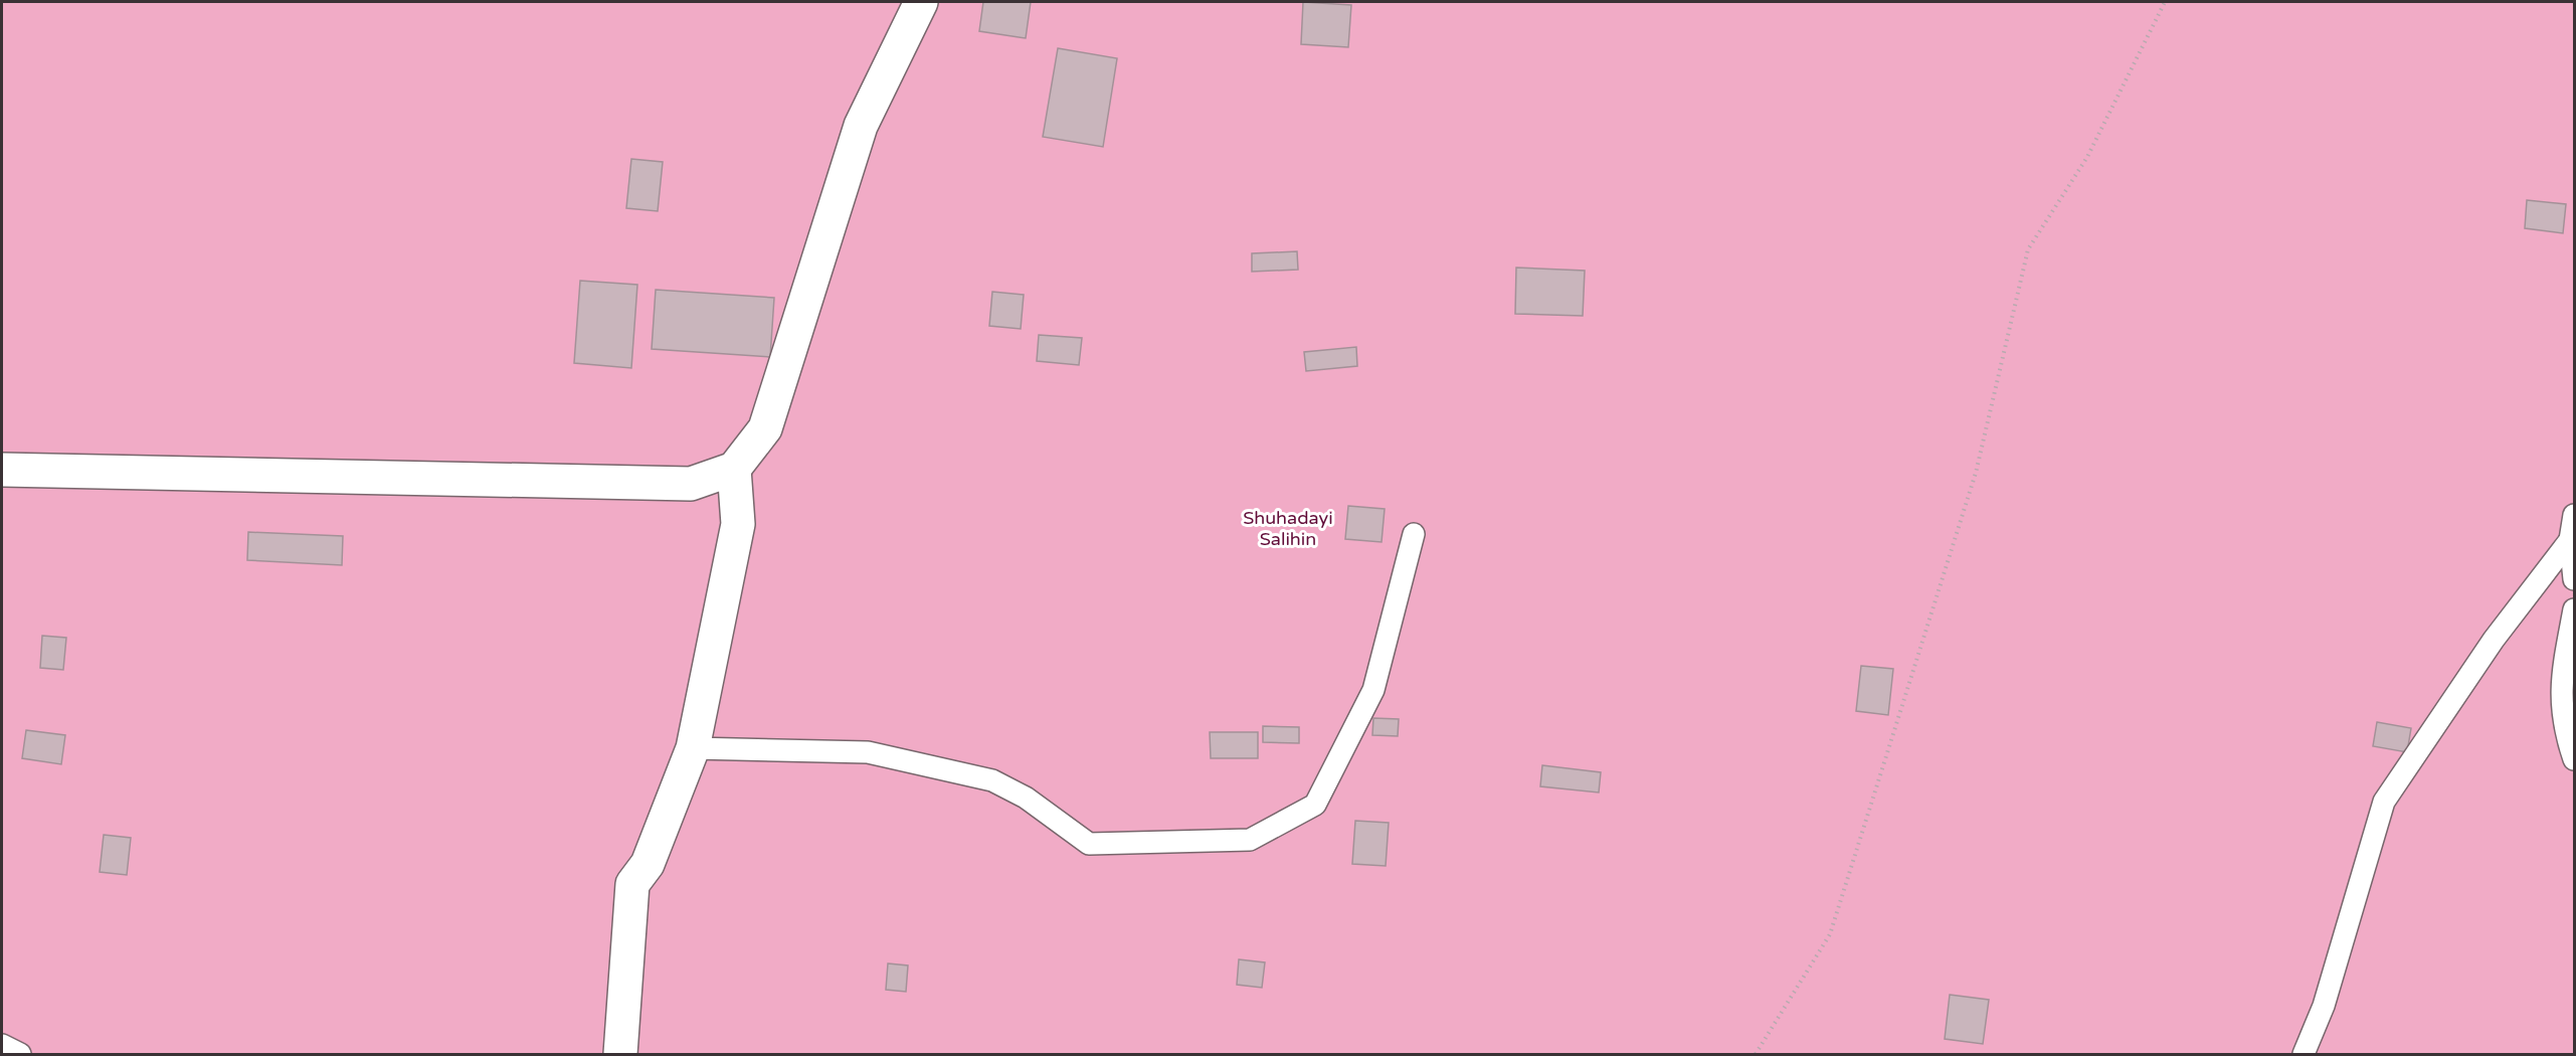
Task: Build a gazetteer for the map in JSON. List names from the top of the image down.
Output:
{
  "parks": ["Shuhadayi Salihin"]
}
